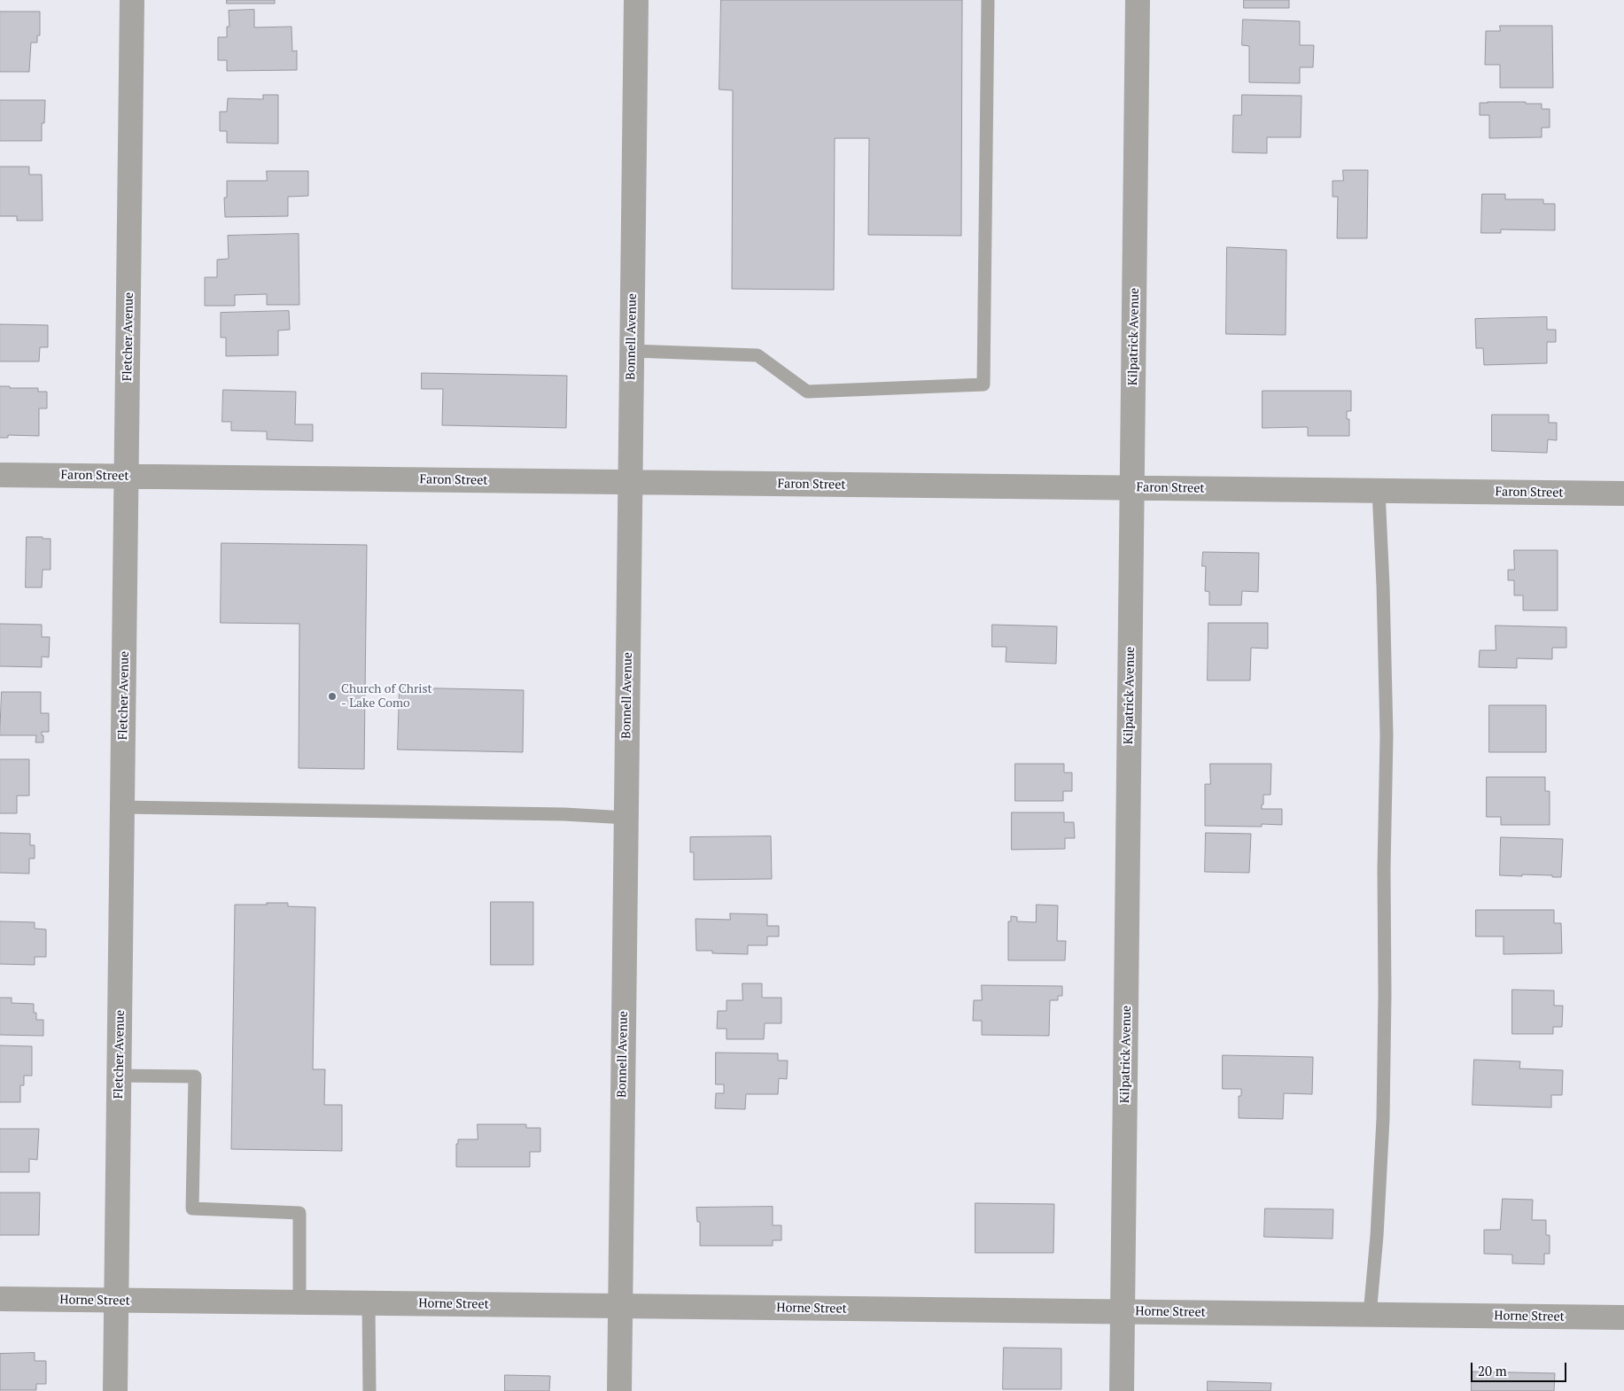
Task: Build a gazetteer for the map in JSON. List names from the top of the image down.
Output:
{
  "streets": {
    "street": [
      "Fletcher Avenue",
      "Bonnell Avenue",
      "Kilpatrick Avenue",
      "Faron Street",
      "Horne Street"
    ]
  },
  "crossings": [
    ["Fletcher Avenue", "Faron Street"],
    ["Fletcher Avenue", "Horne Street"],
    ["Bonnell Avenue", "Faron Street"],
    ["Bonnell Avenue", "Horne Street"],
    ["Kilpatrick Avenue", "Faron Street"],
    ["Kilpatrick Avenue", "Horne Street"]
  ],
  "places": ["Church of Christ - Lake Como"],
  "scale_bar": "20 m"
}
